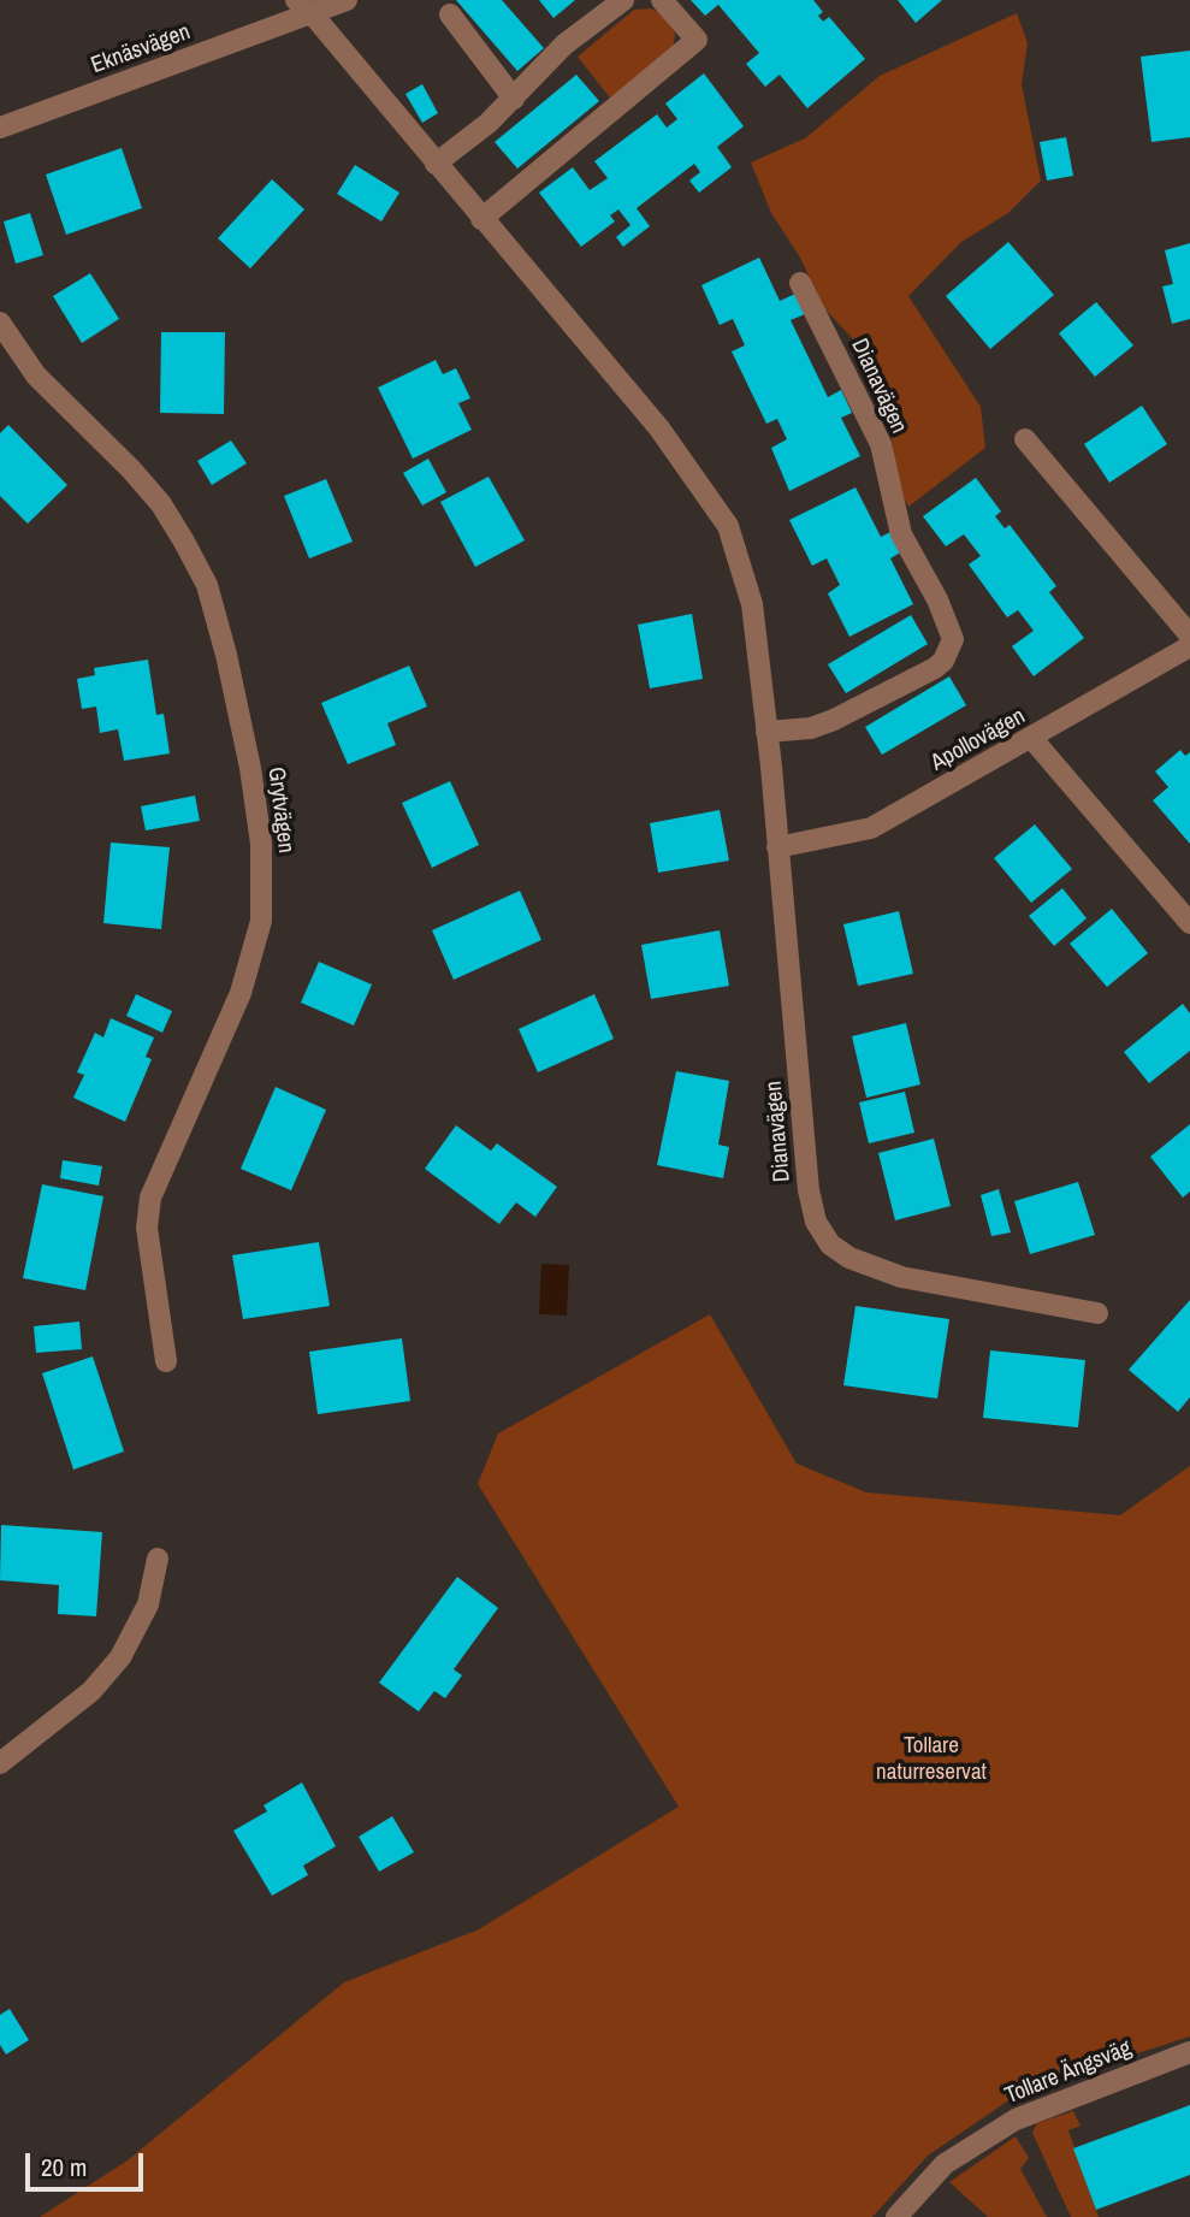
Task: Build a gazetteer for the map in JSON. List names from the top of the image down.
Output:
{
  "streets": {
    "street": [
      "Eknäsvägen",
      "Dianavägen",
      "Apollovägen",
      "Grytvägen",
      "Tollare Ängsväg"
    ]
  },
  "crossings": [
    ["Eknäsvägen", "Dianavägen"],
    ["Dianavägen", "Apollovägen"]
  ],
  "parks": ["Tollare naturreservat"],
  "scale_bar": "20 m"
}
